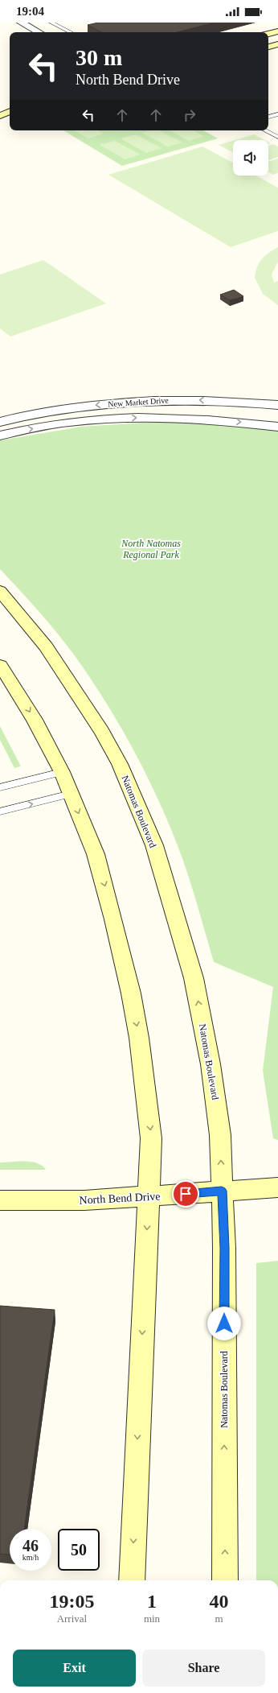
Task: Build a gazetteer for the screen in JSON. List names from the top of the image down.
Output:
{
  "streets": {
    "main road": ["Natomas Boulevard", "North Bend Drive"],
    "street": ["New Market Drive"]
  },
  "crossings": [
    ["Natomas Boulevard", "North Bend Drive"]
  ],
  "parks": ["North Natomas Regional Park"],
  "page": {
    "status": "19:04",
    "turn": ["30 m", "North Bend Drive"],
    "speed": "46 km/h",
    "limit": "50",
    "eta": [
      "19:05",
      "Arrival",
      "1",
      "min",
      "40",
      "m"
    ],
    "buttons": ["Exit", "Share"]
  }
}
